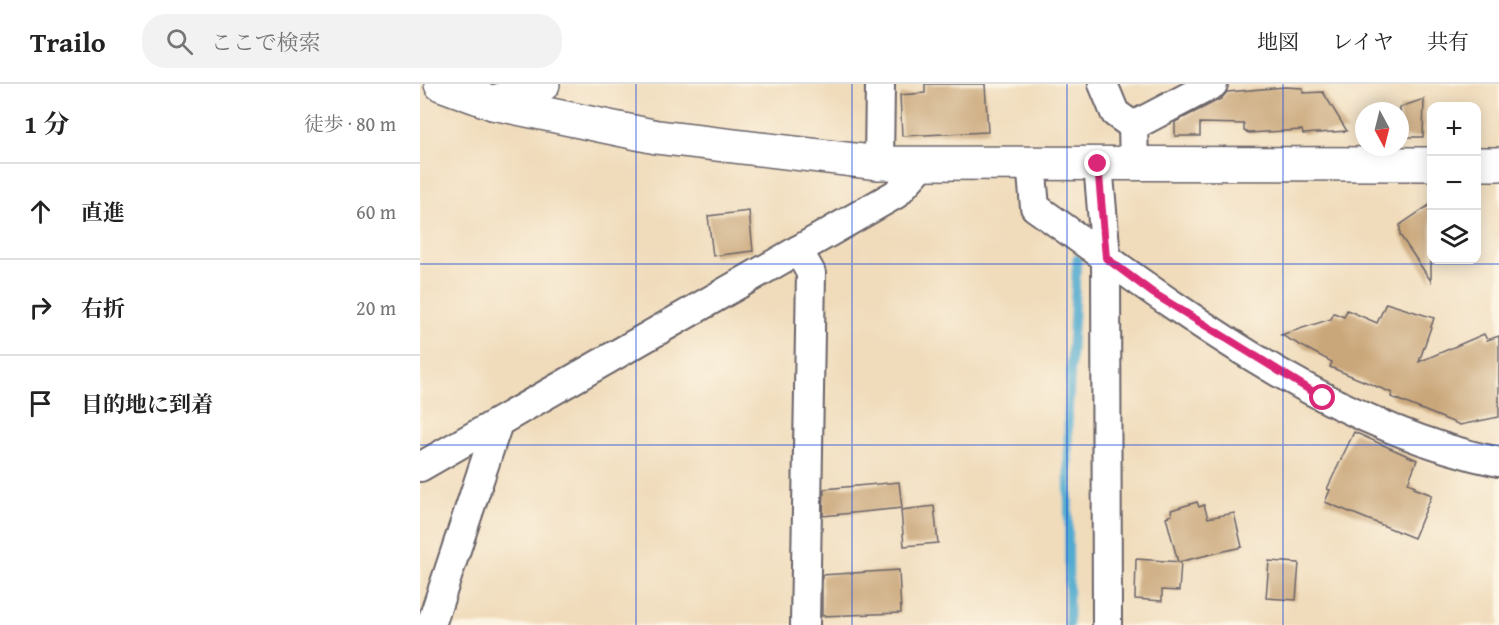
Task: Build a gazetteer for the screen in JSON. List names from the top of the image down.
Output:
{
  "north": "bottom",
  "page": {
    "header": "Trailo",
    "search": "ここで検索",
    "nav": ["地図", "レイヤ", "共有"],
    "heading": ["1 分", "徒歩 · 80 m"],
    "map_buttons": ["+", "−"],
    "list": [
      ["直進", "60 m"],
      ["右折", "20 m"],
      "目的地に到着"
    ]
  }
}
